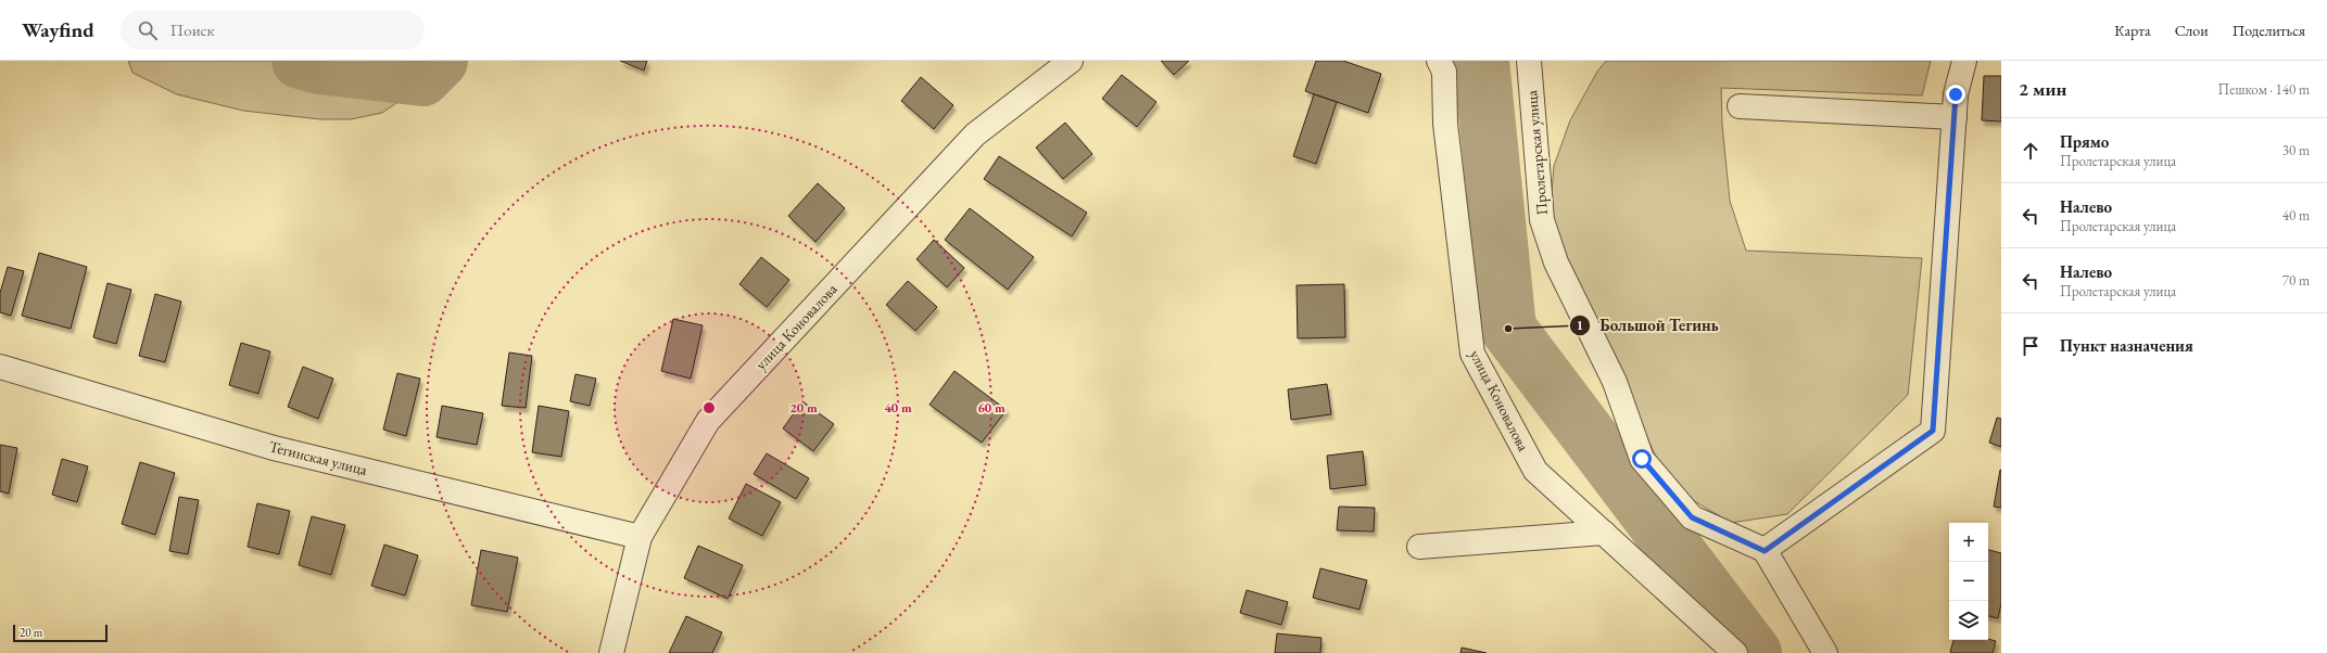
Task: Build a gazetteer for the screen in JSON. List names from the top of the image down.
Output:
{
  "streets": {
    "street": ["Пролетарская улица", "улица Коновалова", "Тегинская улица"]
  },
  "crossings": [
    ["улица Коновалова", "Тегинская улица"]
  ],
  "places": ["Большой Тегинь"],
  "scale_bar": "20 m",
  "page": {
    "header": "Wayfind",
    "search": "Поиск",
    "nav": ["Карта", "Слои", "Поделиться"],
    "heading": ["2 мин", "Пешком · 140 m"],
    "list": [
      ["Прямо", "Пролетарская улица", "30 m"],
      ["Налево", "Пролетарская улица", "40 m"],
      ["Налево", "Пролетарская улица", "70 m"],
      "Пункт назначения"
    ],
    "map_buttons": ["+", "−"],
    "scale": "20 m"
  },
  "rings": ["20 m", "40 m", "60 m"]
}
